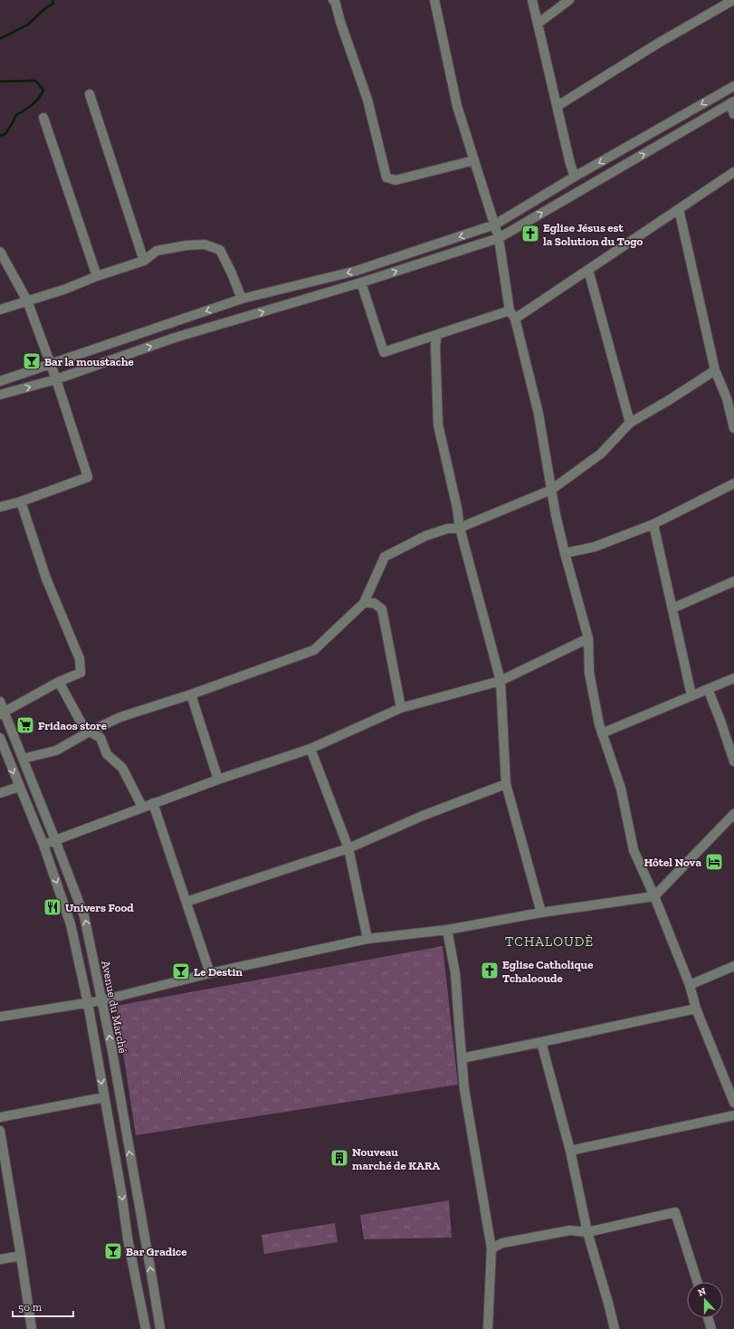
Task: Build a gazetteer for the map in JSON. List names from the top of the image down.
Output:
{
  "streets": {
    "street": ["Avenue du Marché"]
  },
  "districts": ["TCHALOUDÈ"],
  "places": {
    "church": ["Eglise Jésus est la Solution du Togo", "Eglise Catholique Tchalooude"],
    "bar": ["Bar la moustache", "Le Destin", "Bar Gradice"],
    "supermarket": ["Fridaos store"],
    "hotel": ["Hôtel Nova"],
    "restaurant": ["Univers Food"],
    "building": ["Nouveau marché de KARA"]
  },
  "scale_bar": "50 m",
  "north": "top"
}
